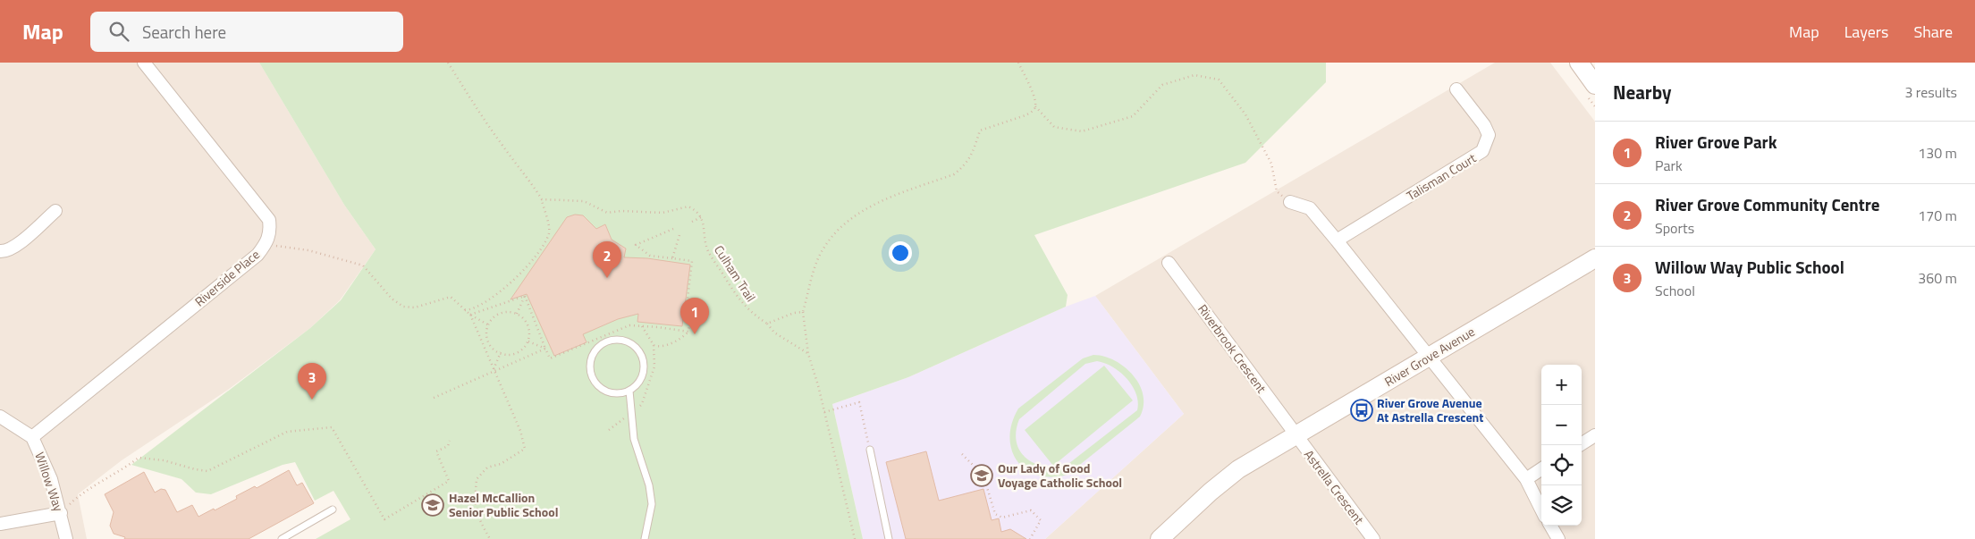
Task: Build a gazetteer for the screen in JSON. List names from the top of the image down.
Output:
{
  "streets": {
    "street": [
      "Talisman Court",
      "Riverside Place",
      "Riverbrook Crescent",
      "River Grove Avenue",
      "Willow Way",
      "Astrella Crescent"
    ],
    "path": ["Culham Trail"]
  },
  "crossings": [
    ["Riverside Place", "Willow Way"],
    ["Riverbrook Crescent", "River Grove Avenue"],
    ["Riverbrook Crescent", "Astrella Crescent"],
    ["River Grove Avenue", "Astrella Crescent"]
  ],
  "places": {
    "bus stop": ["River Grove Avenue At Astrella Crescent"],
    "school or university": ["Our Lady of Good Voyage Catholic School", "Hazel McCallion Senior Public School"]
  },
  "page": {
    "header": "Map",
    "search": "Search here",
    "nav": ["Map", "Layers", "Share"],
    "heading": ["Nearby", "3 results"],
    "list": [
      {
        "mark": "1",
        "name": "River Grove Park",
        "note": "Park",
        "value": "130 m"
      },
      {
        "mark": "2",
        "name": "River Grove Community Centre",
        "note": "Sports",
        "value": "170 m"
      },
      {
        "mark": "3",
        "name": "Willow Way Public School",
        "note": "School",
        "value": "360 m"
      }
    ],
    "pins": ["2", "1", "3"],
    "map_buttons": ["+", "−"]
  }
}
